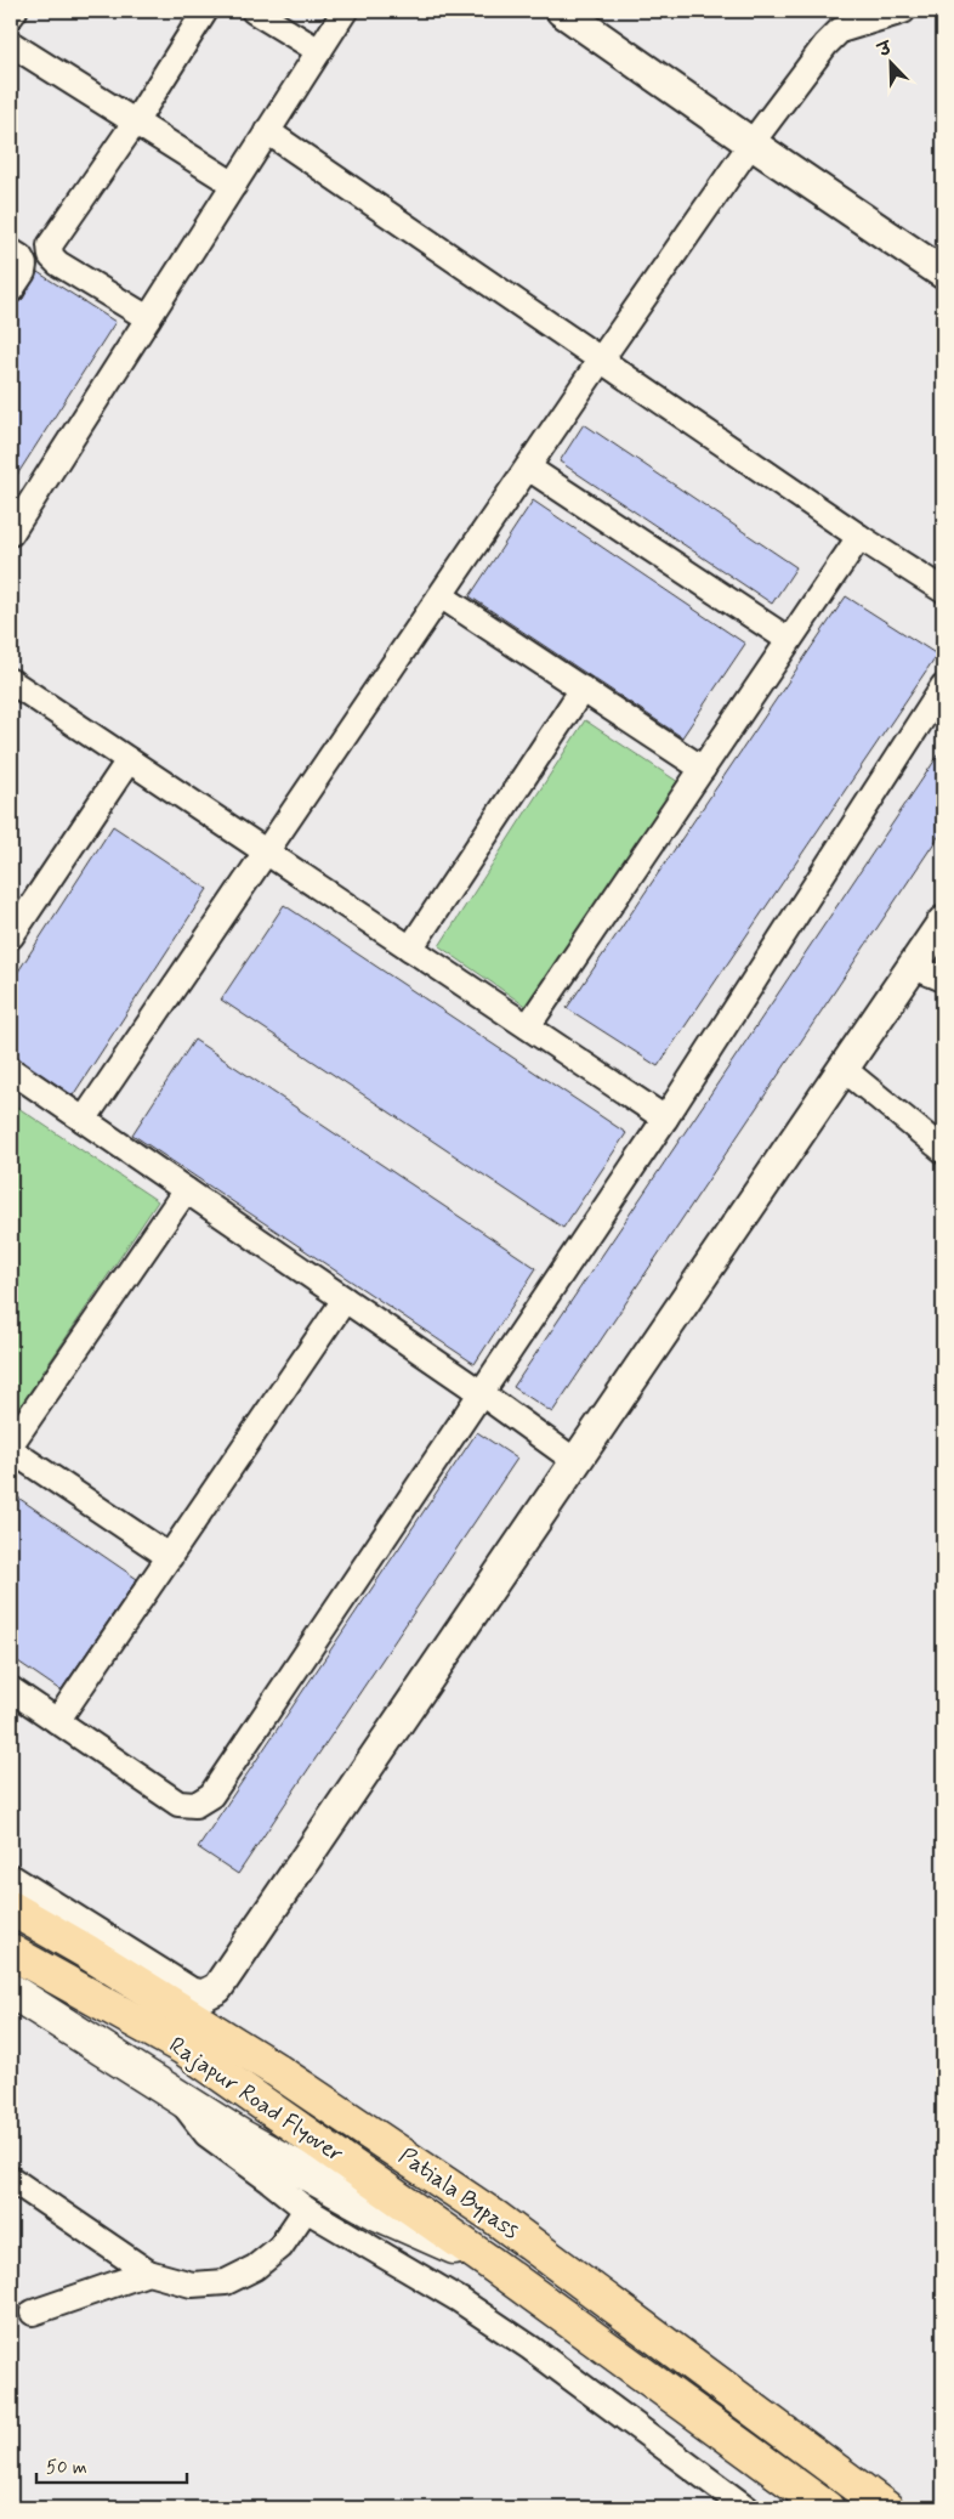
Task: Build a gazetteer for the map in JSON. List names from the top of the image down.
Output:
{
  "streets": {
    "highway": ["Rajapur Road Flyover", "Patiala Bypass"]
  },
  "crossings": [
    ["Rajapur Road Flyover", "Patiala Bypass"]
  ],
  "scale_bar": "50 m",
  "north": "top left"
}
